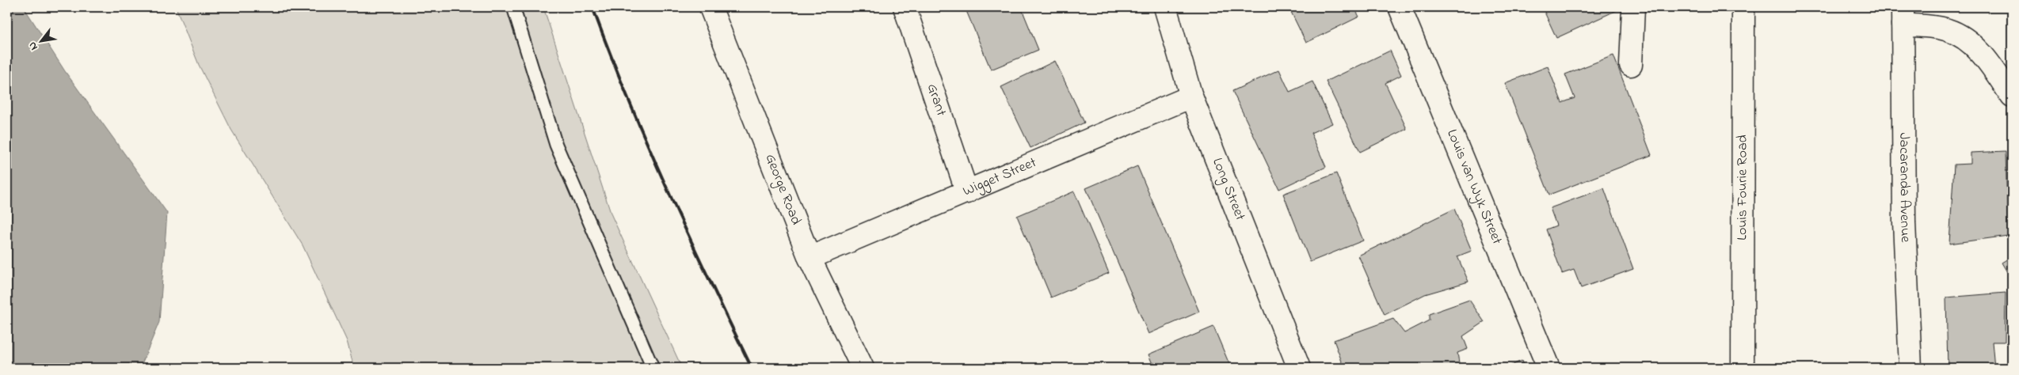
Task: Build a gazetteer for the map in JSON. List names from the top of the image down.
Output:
{
  "streets": {
    "street": [
      "Grant",
      "Wigget Street",
      "Louis van Wyk Street",
      "Louis Fourie Road",
      "Jacaranda Avenue",
      "George Road",
      "Long Street"
    ]
  },
  "crossings": [
    ["Grant", "Wigget Street"],
    ["Wigget Street", "George Road"],
    ["Wigget Street", "Long Street"]
  ],
  "north": "bottom left"
}
